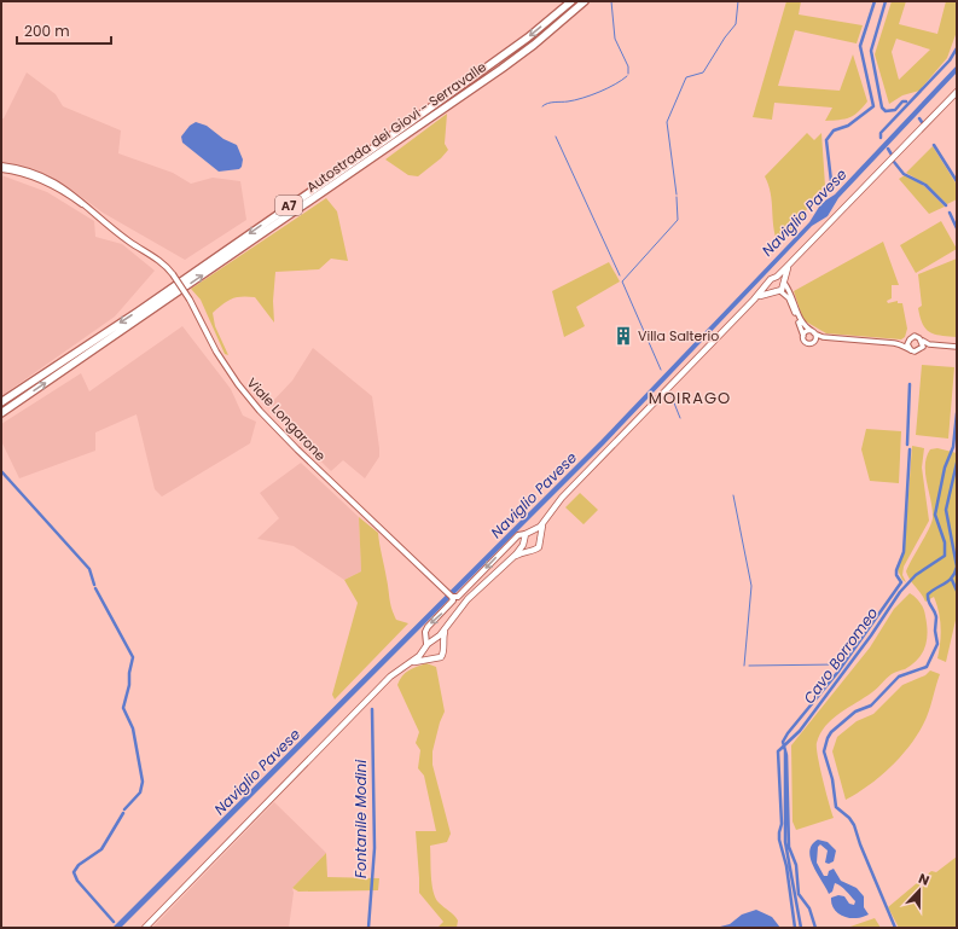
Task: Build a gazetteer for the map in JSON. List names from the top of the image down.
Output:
{
  "streets": {
    "highway": ["Autostrada dei Giovi - Serravalle", "A7"],
    "main road": ["Viale Longarone"]
  },
  "districts": ["MOIRAGO"],
  "water": ["Naviglio Pavese", "Cavo Borromeo", "Fontanile Modini"],
  "places": {
    "building": ["Villa Salterio"]
  },
  "scale_bar": "200 m",
  "north": "top"
}
